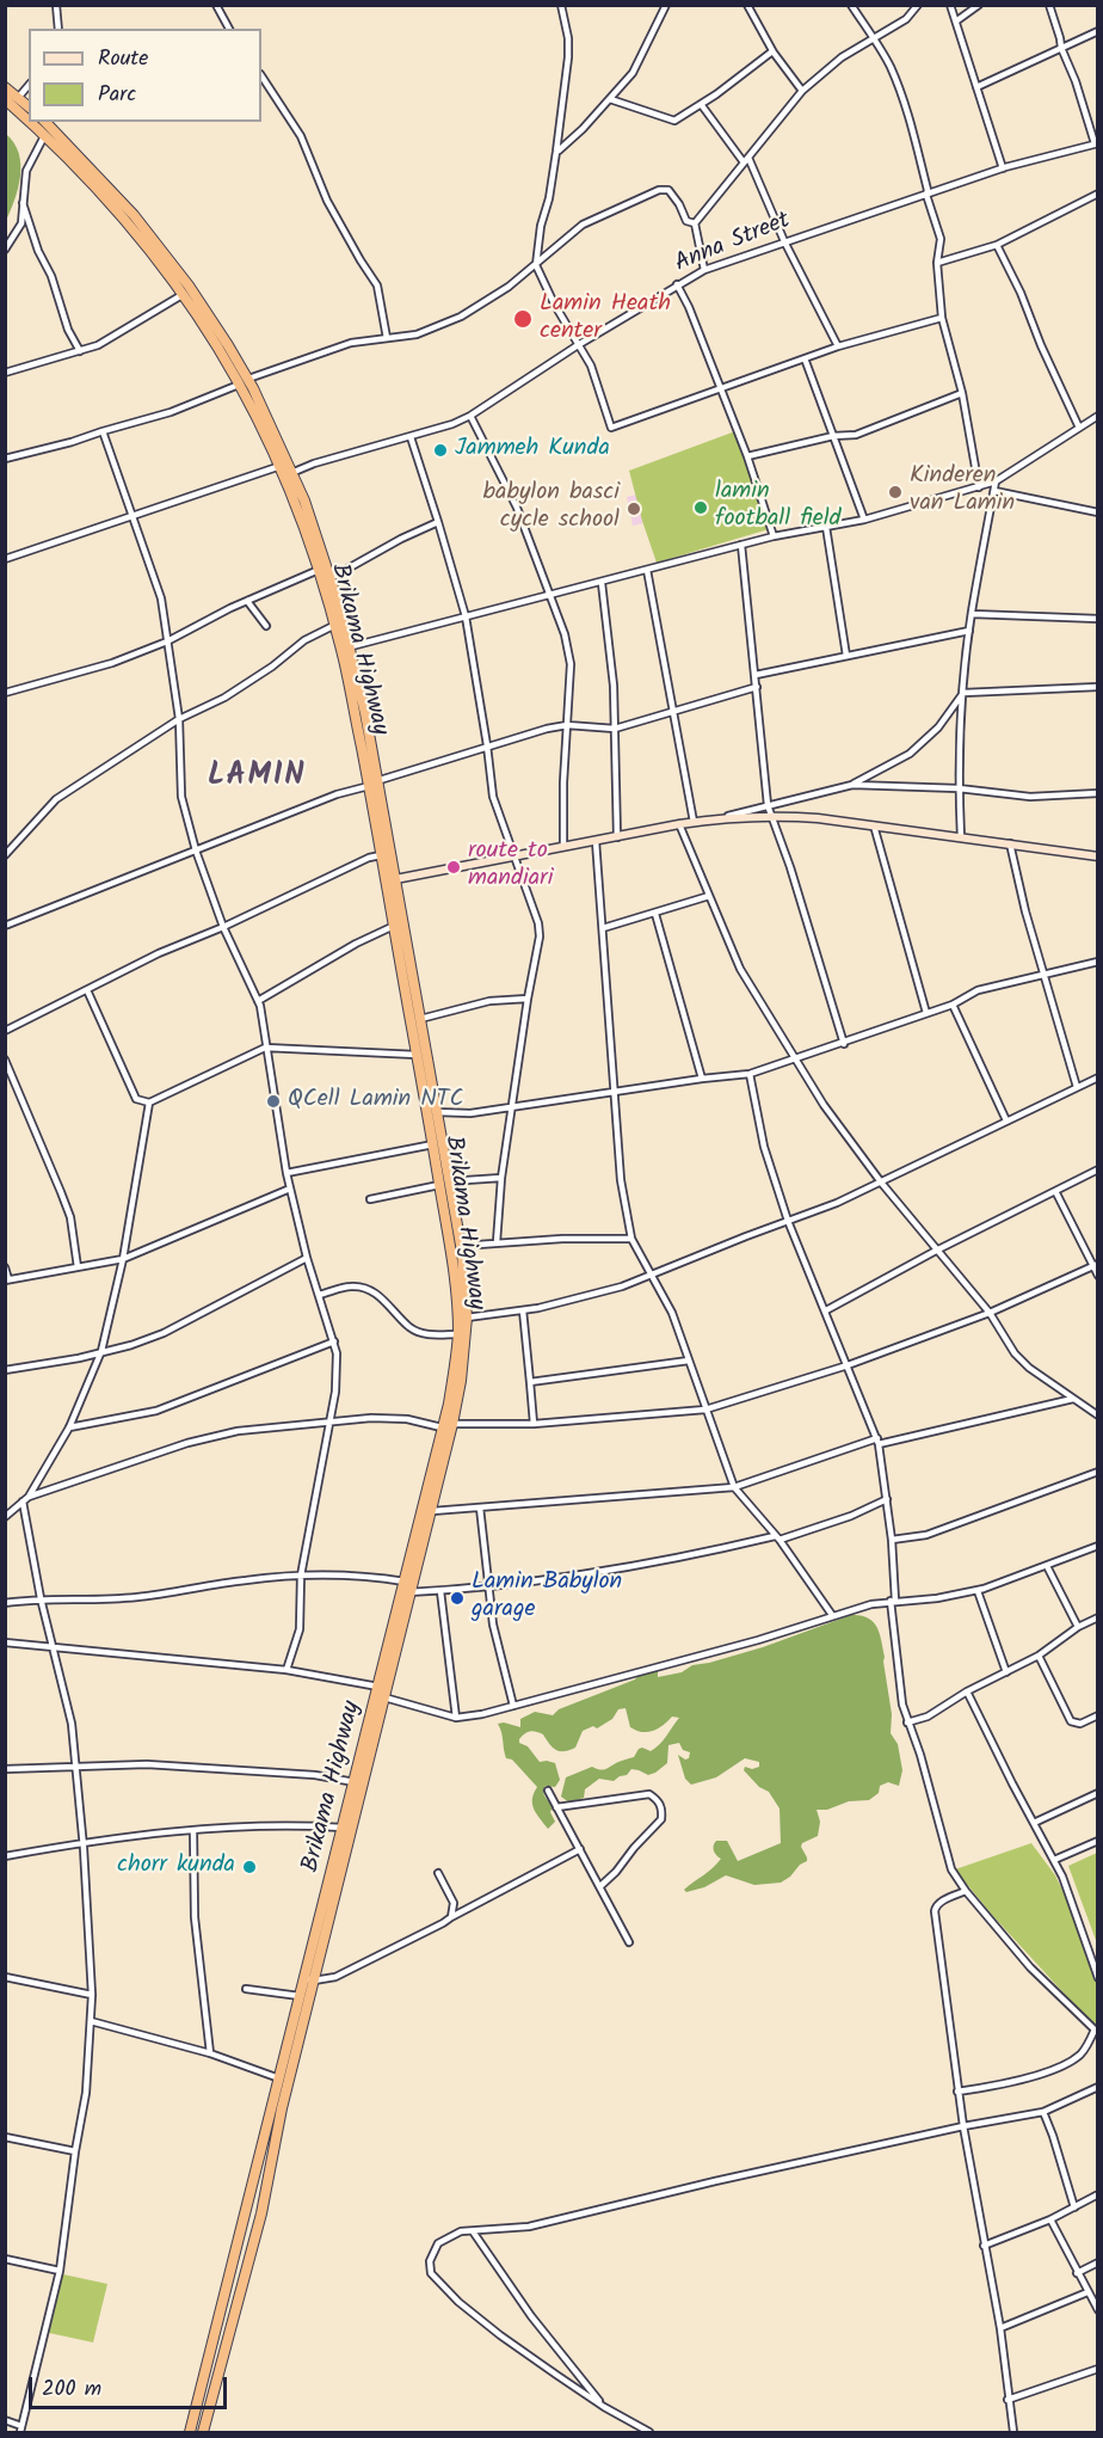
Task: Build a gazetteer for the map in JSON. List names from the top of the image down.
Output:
{
  "streets": {
    "highway": ["Brikama Highway"],
    "street": ["Anna Street"]
  },
  "crossings": [
    ["Anna Street", "Brikama Highway"]
  ],
  "districts": ["LAMIN"],
  "places": [
    "Lamin Heath center",
    "Jammeh Kunda",
    "Kinderen van Lamin",
    "lamin football field",
    "babylon basci cycle school",
    "route to mandiari",
    "QCell Lamin NTC",
    "Lamin Babylon garage",
    "chorr kunda"
  ],
  "legend": ["Route", "Parc"],
  "scale_bar": "200 m"
}
